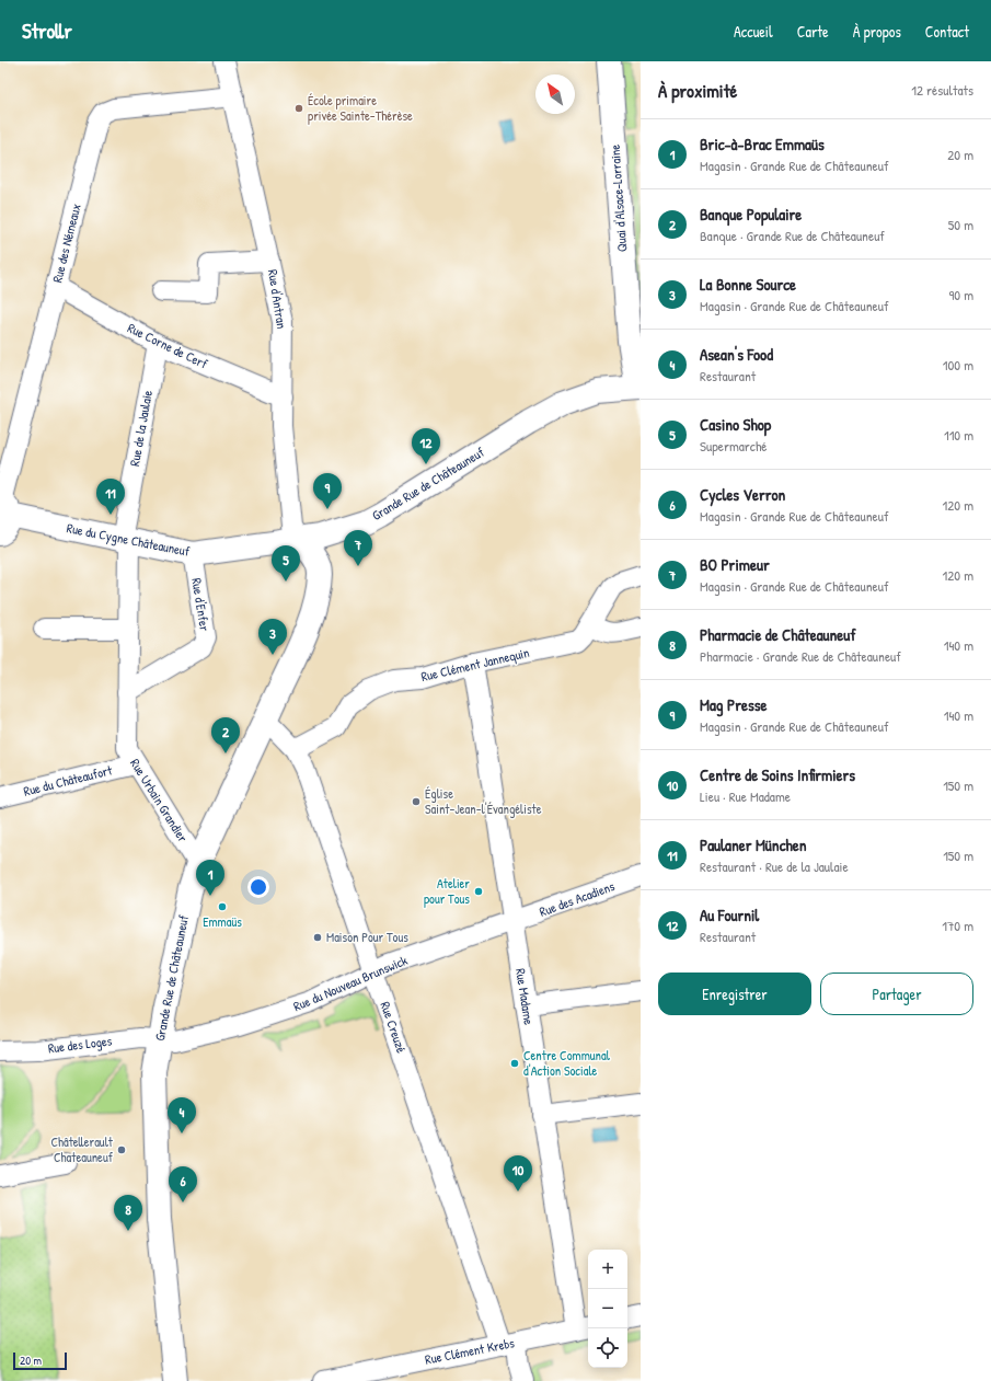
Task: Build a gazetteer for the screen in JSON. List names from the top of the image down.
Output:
{
  "streets": {
    "main road": ["Quai d'Alsace-Lorraine", "Grande Rue de Châteauneuf", "Rue du Cygne Châteauneuf"],
    "street": [
      "Rue des Némeaux",
      "Rue d'Antran",
      "Rue Corne de Cerf",
      "Rue de la Jaulaie",
      "Rue d'Enfer",
      "Rue Clément Jannequin",
      "Rue du Châteaufort",
      "Rue Urbain Grandier",
      "Rue des Acadiens",
      "Rue du Nouveau Brunswick",
      "Rue Madame",
      "Rue Creuzé",
      "Rue des Loges",
      "Rue Clément Krebs"
    ]
  },
  "crossings": [
    ["Quai d'Alsace-Lorraine", "Grande Rue de Châteauneuf"],
    ["Rue des Némeaux", "Rue d'Antran"],
    ["Rue des Némeaux", "Rue Corne de Cerf"],
    ["Rue des Némeaux", "Rue du Cygne Châteauneuf"],
    ["Rue d'Antran", "Rue Corne de Cerf"],
    ["Rue d'Antran", "Grande Rue de Châteauneuf"],
    ["Rue d'Antran", "Rue du Cygne Châteauneuf"],
    ["Rue Corne de Cerf", "Rue de la Jaulaie"],
    ["Rue de la Jaulaie", "Rue du Cygne Châteauneuf"],
    ["Rue de la Jaulaie", "Rue Urbain Grandier"],
    ["Grande Rue de Châteauneuf", "Rue du Cygne Châteauneuf"],
    ["Grande Rue de Châteauneuf", "Rue Urbain Grandier"],
    ["Grande Rue de Châteauneuf", "Rue du Nouveau Brunswick"],
    ["Grande Rue de Châteauneuf", "Rue Creuzé"],
    ["Grande Rue de Châteauneuf", "Rue des Loges"],
    ["Rue du Cygne Châteauneuf", "Rue d'Enfer"],
    ["Rue du Cygne Châteauneuf", "Rue Urbain Grandier"],
    ["Rue d'Enfer", "Rue Urbain Grandier"],
    ["Rue Clément Jannequin", "Rue Madame"],
    ["Rue Clément Jannequin", "Rue Creuzé"],
    ["Rue du Châteaufort", "Rue Urbain Grandier"],
    ["Rue des Acadiens", "Rue du Nouveau Brunswick"],
    ["Rue des Acadiens", "Rue Madame"],
    ["Rue du Nouveau Brunswick", "Rue Madame"],
    ["Rue du Nouveau Brunswick", "Rue Creuzé"],
    ["Rue du Nouveau Brunswick", "Rue des Loges"],
    ["Rue Madame", "Rue Clément Krebs"],
    ["Rue Creuzé", "Rue Clément Krebs"]
  ],
  "places": [
    "École primaire privée Sainte-Thérèse",
    "Église Saint-Jean-l'Évangéliste",
    "Atelier pour Tous",
    "Emmaüs",
    "Maison Pour Tous",
    "Centre Communal d'Action Sociale",
    "Châtellerault Chateauneuf"
  ],
  "scale_bar": "20 m",
  "north": "top left",
  "page": {
    "header": "Strollr",
    "nav": [
      "Accueil",
      "Carte",
      "À propos",
      "Contact"
    ],
    "heading": ["À proximité", "12 résultats"],
    "list": [
      {
        "mark": "1",
        "name": "Bric-à-Brac Emmaüs",
        "note": "Magasin · Grande Rue de Châteauneuf",
        "value": "20 m"
      },
      {
        "mark": "2",
        "name": "Banque Populaire",
        "note": "Banque · Grande Rue de Châteauneuf",
        "value": "50 m"
      },
      {
        "mark": "3",
        "name": "La Bonne Source",
        "note": "Magasin · Grande Rue de Châteauneuf",
        "value": "90 m"
      },
      {
        "mark": "4",
        "name": "Asean's Food",
        "note": "Restaurant",
        "value": "100 m"
      },
      {
        "mark": "5",
        "name": "Casino Shop",
        "note": "Supermarché",
        "value": "110 m"
      },
      {
        "mark": "6",
        "name": "Cycles Verron",
        "note": "Magasin · Grande Rue de Châteauneuf",
        "value": "120 m"
      },
      {
        "mark": "7",
        "name": "BO Primeur",
        "note": "Magasin · Grande Rue de Châteauneuf",
        "value": "120 m"
      },
      {
        "mark": "8",
        "name": "Pharmacie de Châteauneuf",
        "note": "Pharmacie · Grande Rue de Châteauneuf",
        "value": "140 m"
      },
      {
        "mark": "9",
        "name": "Mag Presse",
        "note": "Magasin · Grande Rue de Châteauneuf",
        "value": "140 m"
      },
      {
        "mark": "10",
        "name": "Centre de Soins Infirmiers",
        "note": "Lieu · Rue Madame",
        "value": "150 m"
      },
      {
        "mark": "11",
        "name": "Paulaner München",
        "note": "Restaurant · Rue de la Jaulaie",
        "value": "150 m"
      },
      {
        "mark": "12",
        "name": "Au Fournil",
        "note": "Restaurant",
        "value": "170 m"
      }
    ],
    "pins": [
      "12",
      "9",
      "11",
      "7",
      "5",
      "3",
      "2",
      "1",
      "4",
      "10",
      "6",
      "8"
    ],
    "buttons": ["Enregistrer", "Partager"],
    "map_buttons": ["+", "−"],
    "scale": "20 m"
  }
}
